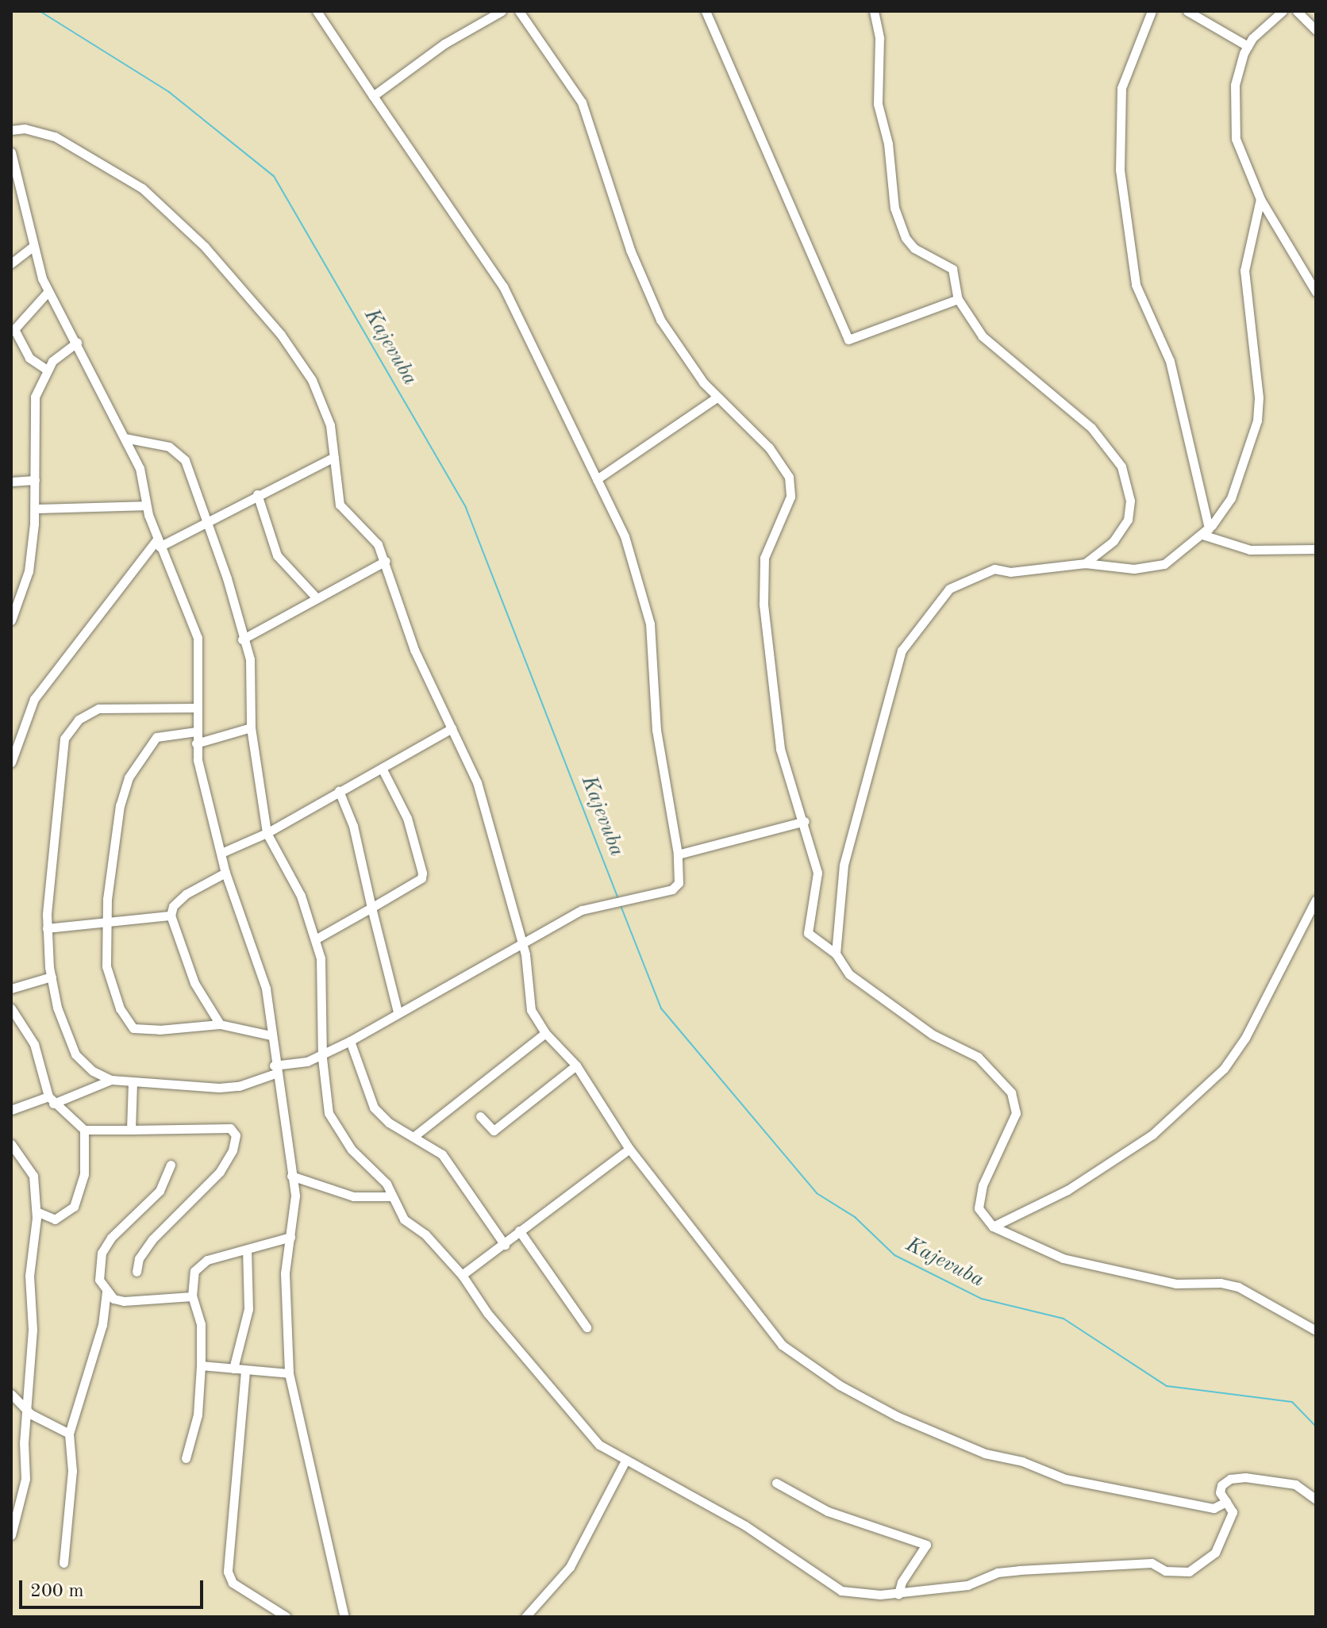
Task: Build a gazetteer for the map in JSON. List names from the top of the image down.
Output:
{
  "water": ["Kajevuba"],
  "scale_bar": "200 m"
}
